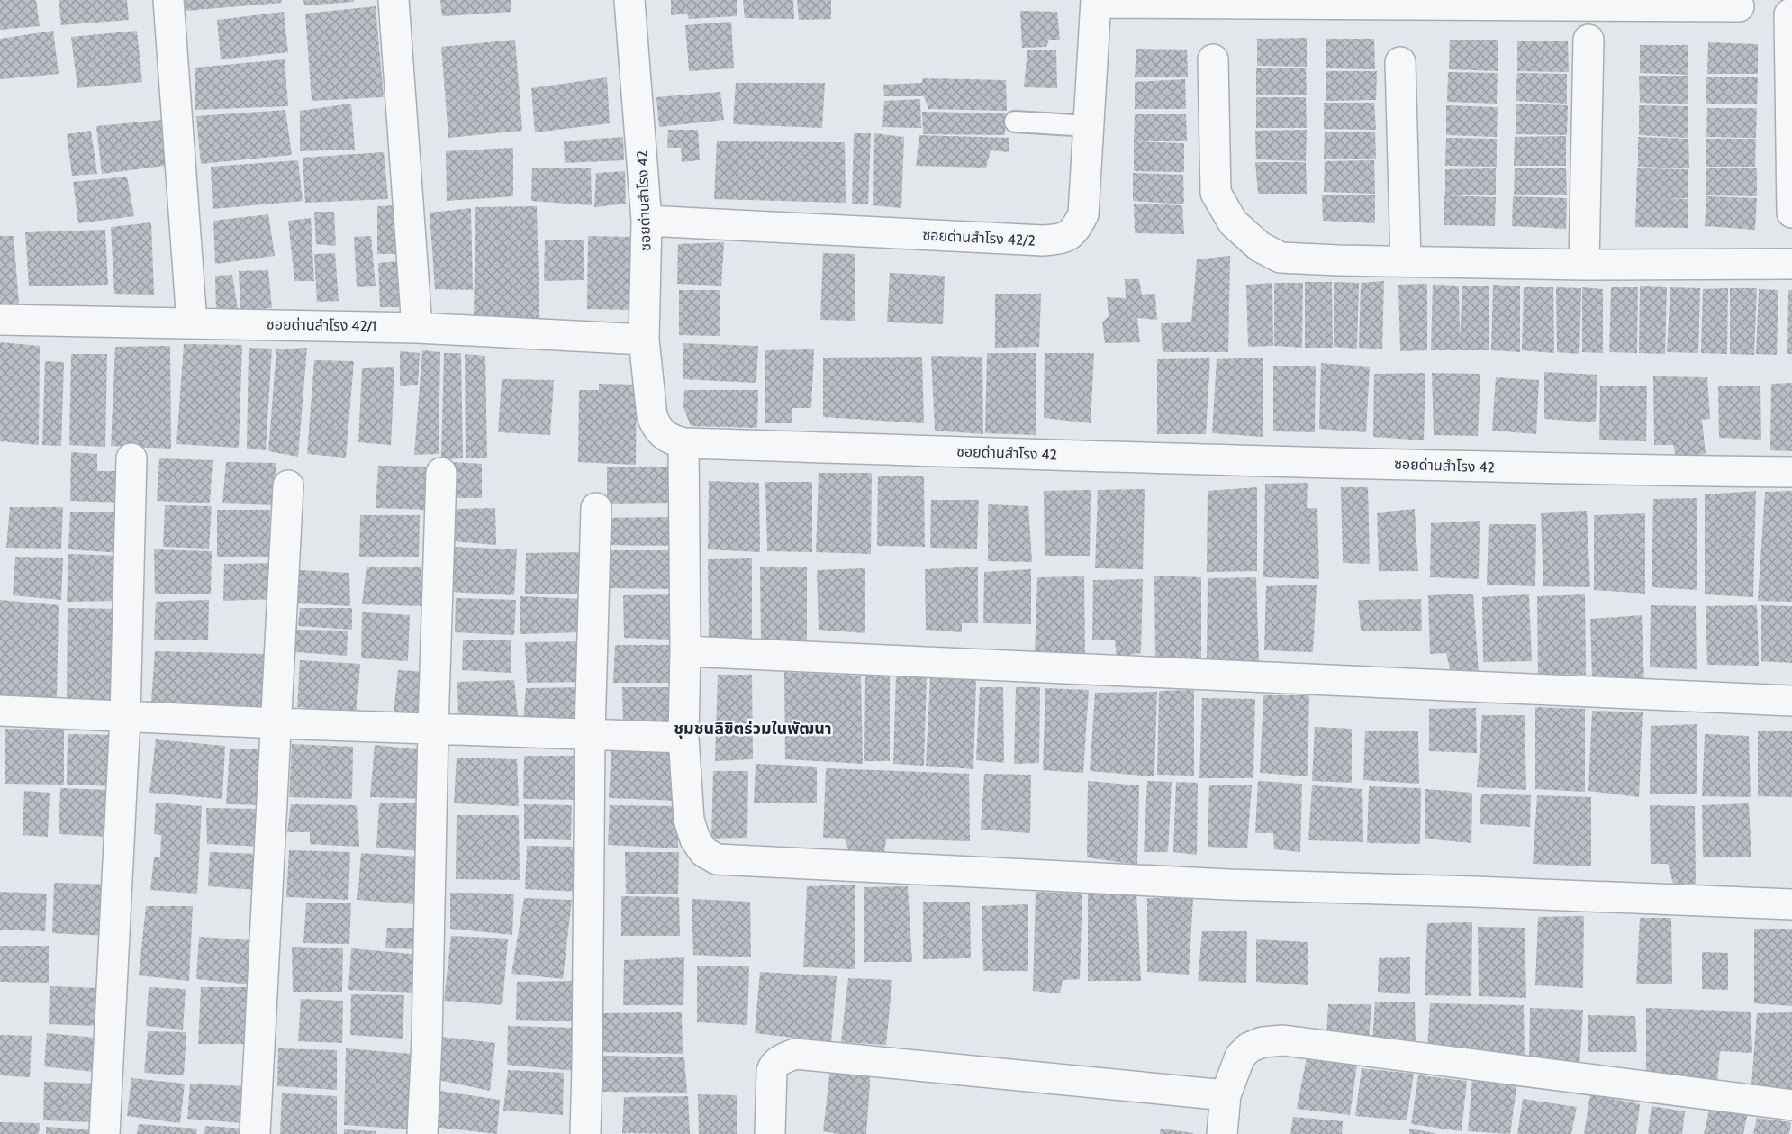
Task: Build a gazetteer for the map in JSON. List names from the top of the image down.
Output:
{
  "streets": {
    "street": ["ซอยด่านสำโรง 42", "ซอยด่านสำโรง 42/2", "ซอยด่านสำโรง 42/1"]
  },
  "crossings": [
    ["ซอยด่านสำโรง 42", "ซอยด่านสำโรง 42/2"],
    ["ซอยด่านสำโรง 42", "ซอยด่านสำโรง 42/1"]
  ],
  "districts": ["ชุมชนลิขิตร่วมในพัฒนา"]
}
